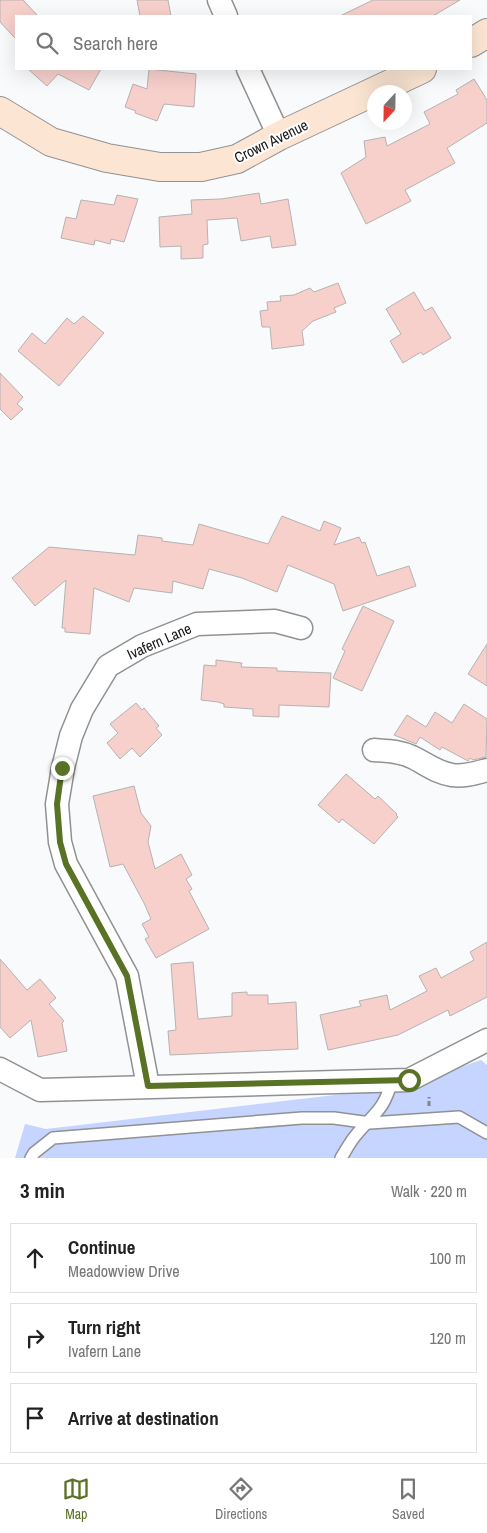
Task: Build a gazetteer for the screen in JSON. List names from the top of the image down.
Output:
{
  "streets": {
    "street": ["Crown Avenue", "Ivafern Lane"]
  },
  "north": "bottom",
  "page": {
    "search": "Search here",
    "heading": ["3 min", "Walk · 220 m"],
    "list": [
      ["Continue", "Meadowview Drive", "100 m"],
      ["Turn right", "Ivafern Lane", "120 m"],
      "Arrive at destination"
    ],
    "nav": ["Map", "Directions", "Saved"]
  }
}
